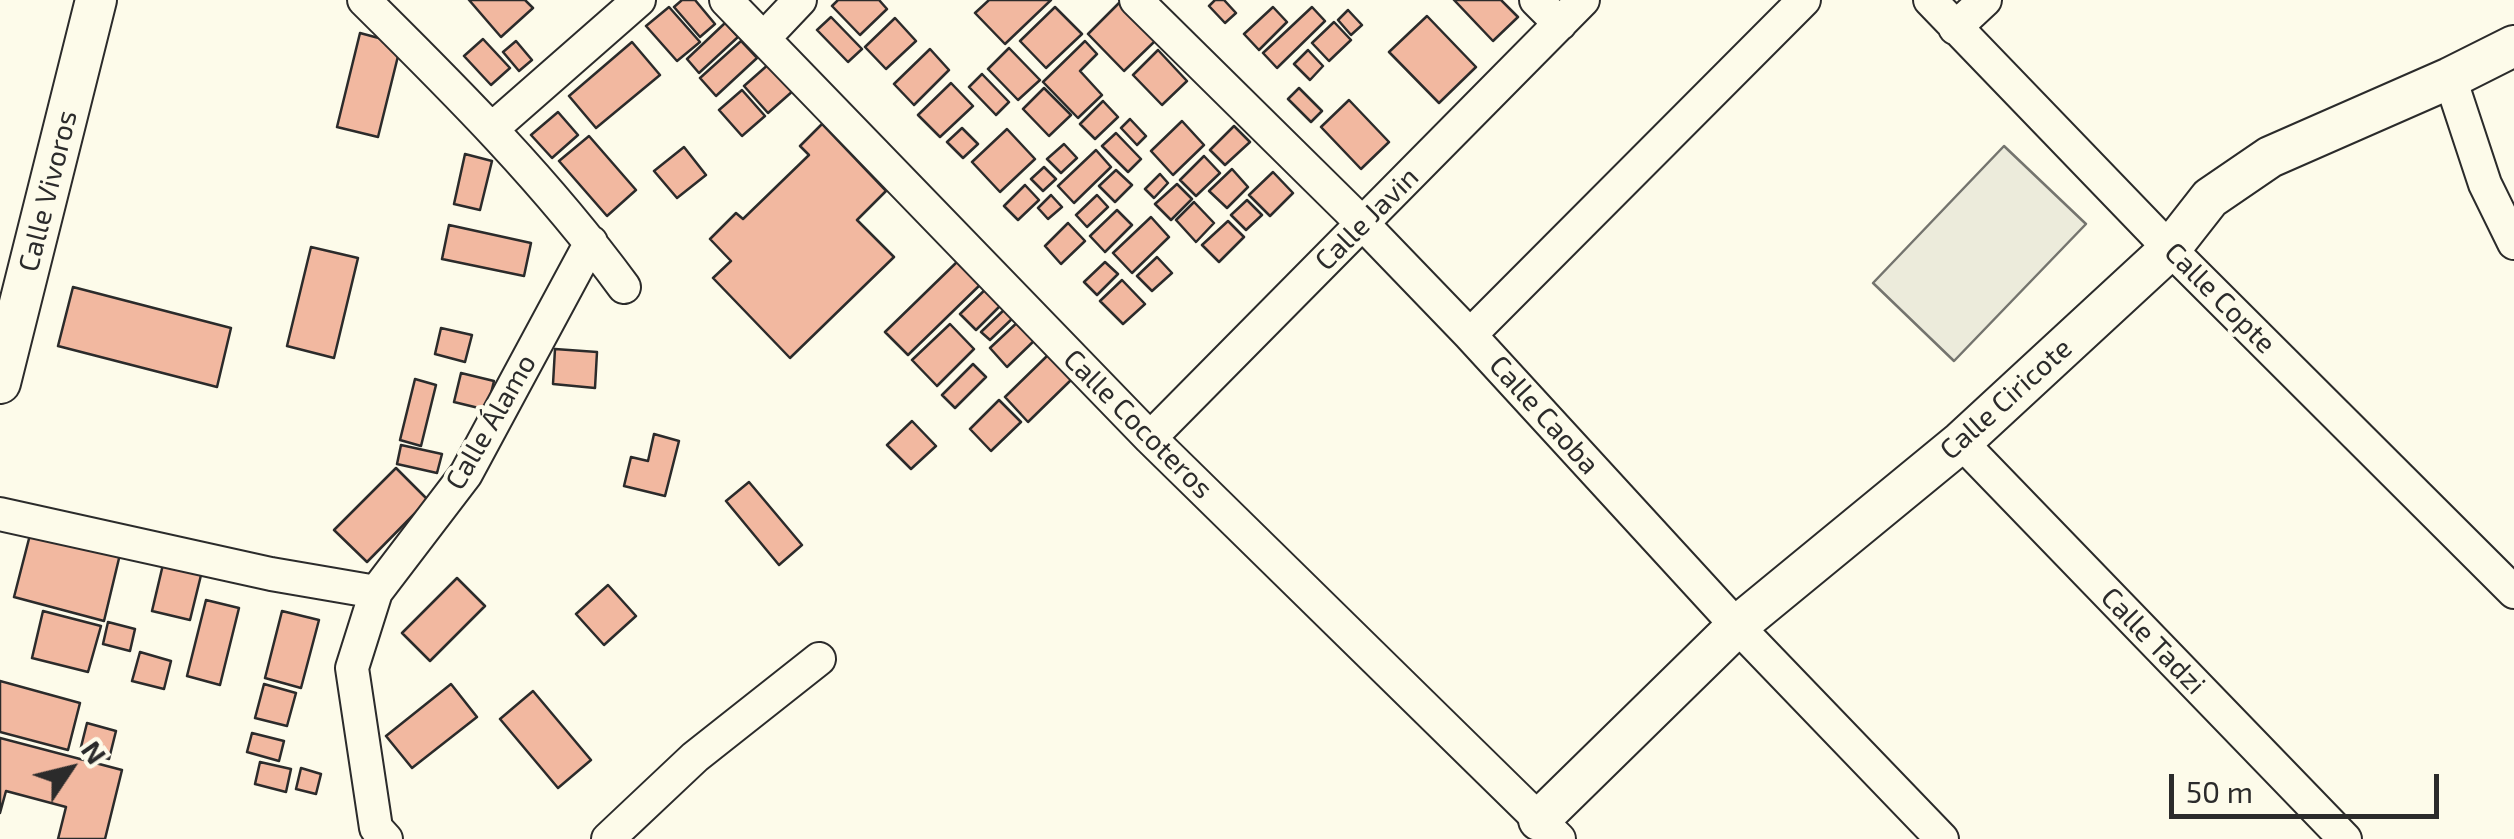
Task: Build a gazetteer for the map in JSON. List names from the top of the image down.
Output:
{
  "streets": {
    "street": [
      "Calle Vivoros",
      "Calle Javin",
      "Calle Copte",
      "Calle Ciricote",
      "Calle Caoba",
      "Calle Álamo",
      "Calle Cocoteros",
      "Calle Tadzi"
    ]
  },
  "crossings": [
    ["Calle Javin", "Calle Caoba"],
    ["Calle Javin", "Calle Cocoteros"],
    ["Calle Copte", "Calle Ciricote"],
    ["Calle Ciricote", "Calle Caoba"],
    ["Calle Ciricote", "Calle Cocoteros"],
    ["Calle Ciricote", "Calle Tadzi"]
  ],
  "scale_bar": "50 m",
  "north": "top right"
}
